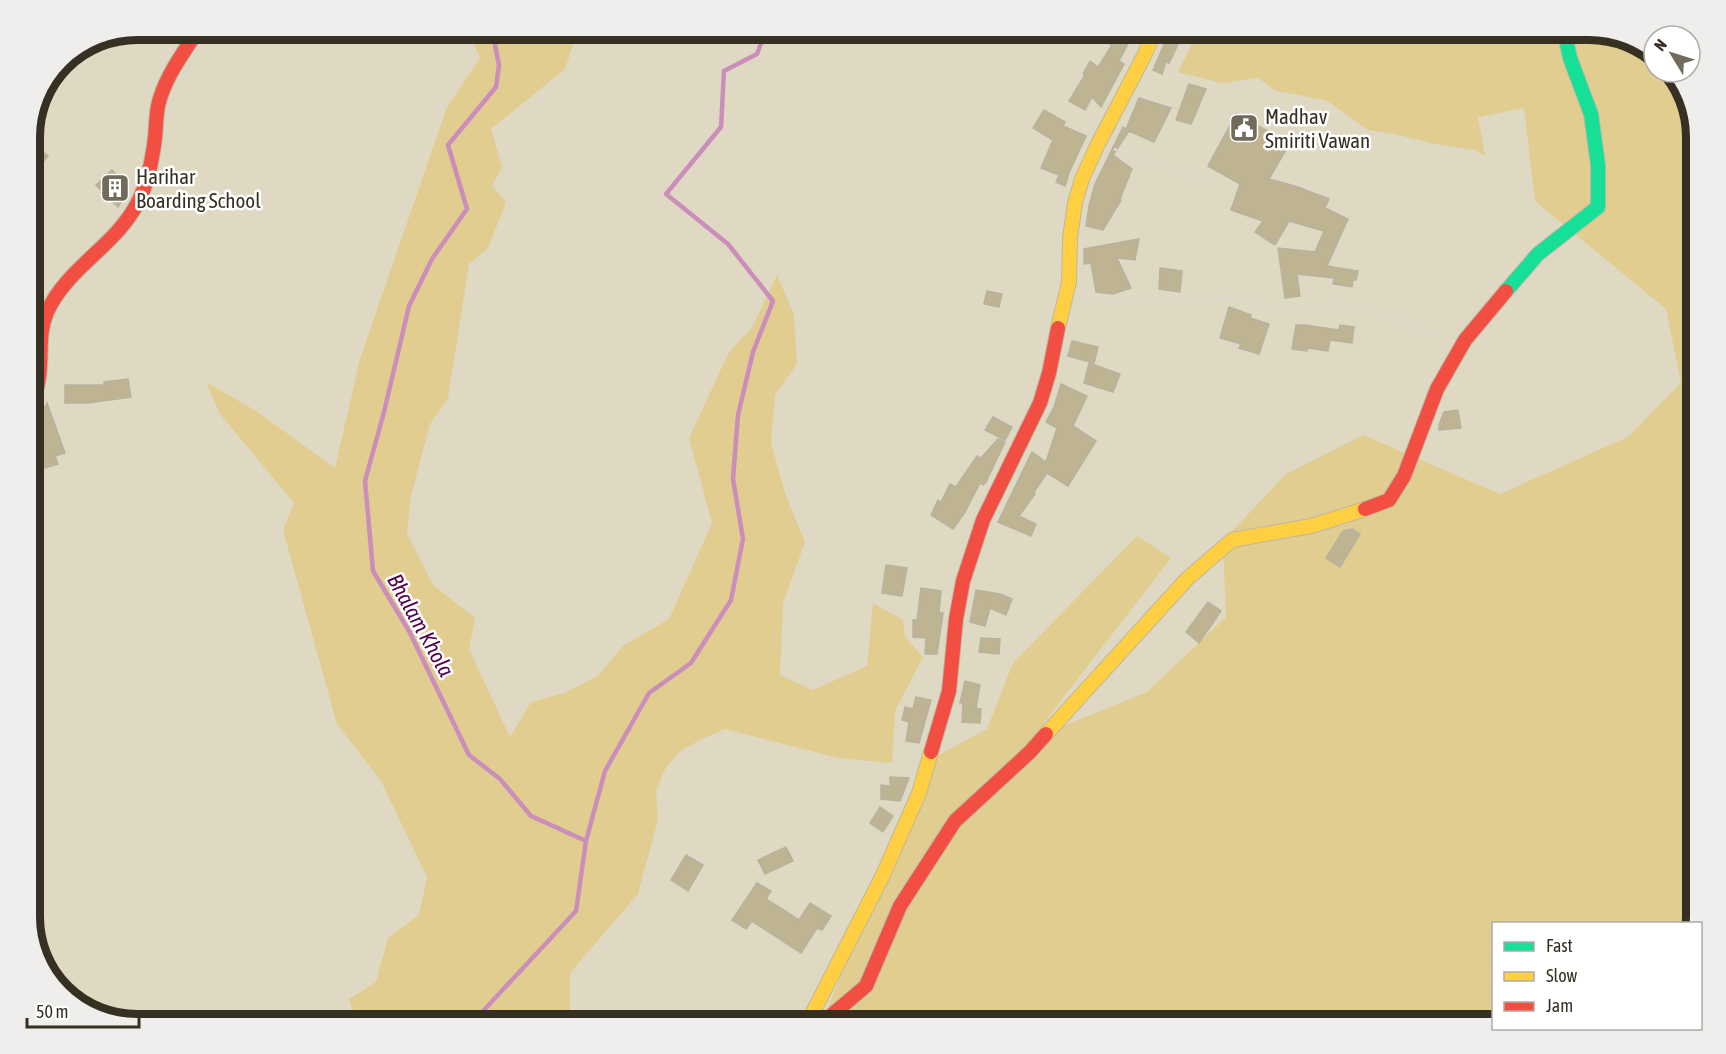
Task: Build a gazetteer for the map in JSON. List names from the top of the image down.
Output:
{
  "water": ["Bhalam Khola"],
  "places": {
    "public building": ["Madhav Smiriti Vawan"],
    "building": ["Harihar Boarding School"]
  },
  "legend": ["Fast", "Slow", "Jam"],
  "scale_bar": "50 m",
  "north": "top left"
}
